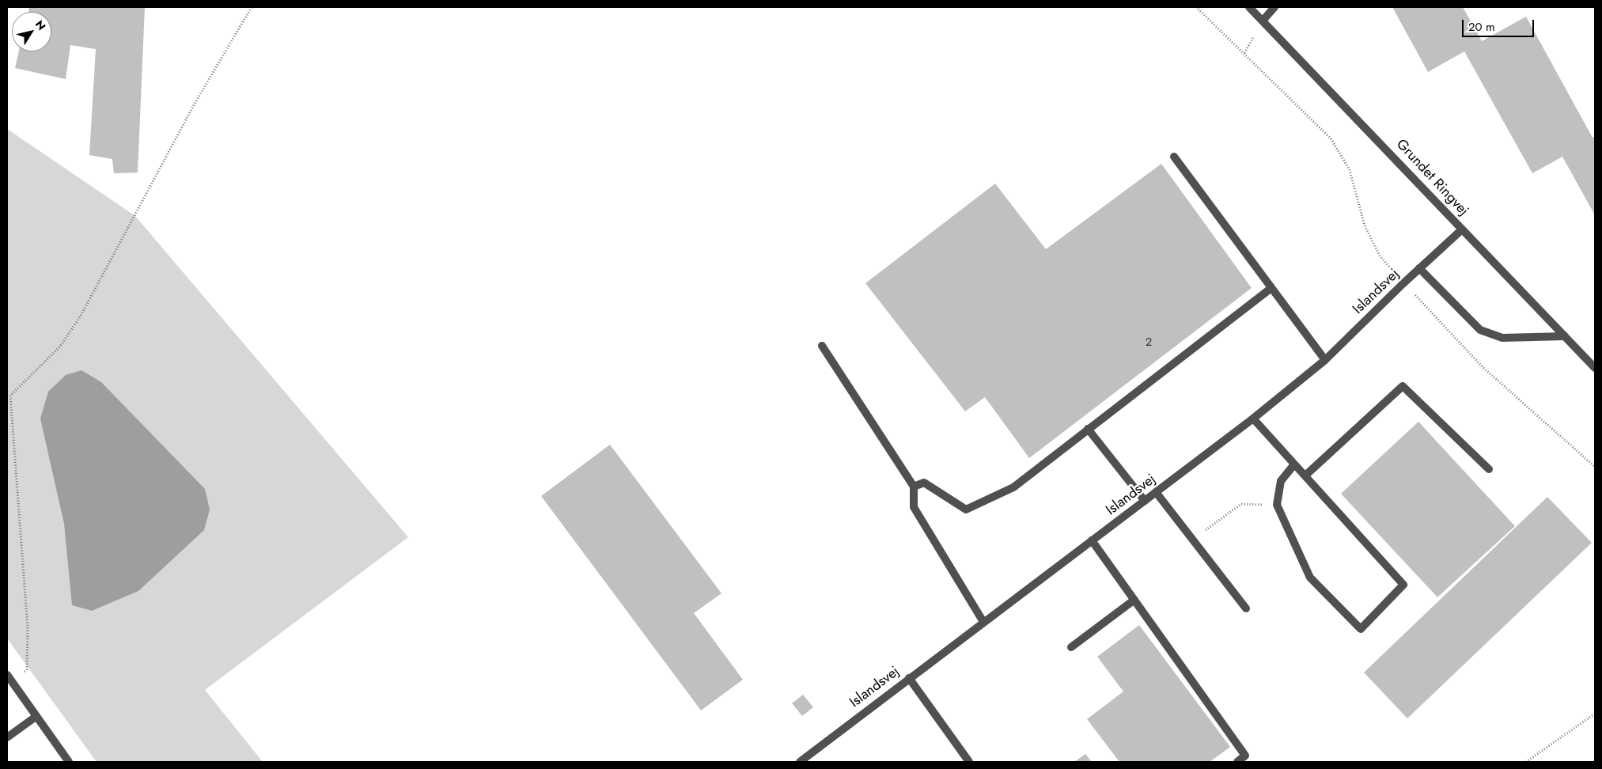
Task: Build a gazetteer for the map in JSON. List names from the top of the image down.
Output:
{
  "streets": {
    "street": ["Grundet Ringvej", "Islandsvej"]
  },
  "crossings": [
    ["Grundet Ringvej", "Islandsvej"]
  ],
  "house_numbers": ["2"],
  "scale_bar": "20 m",
  "north": "top right"
}
